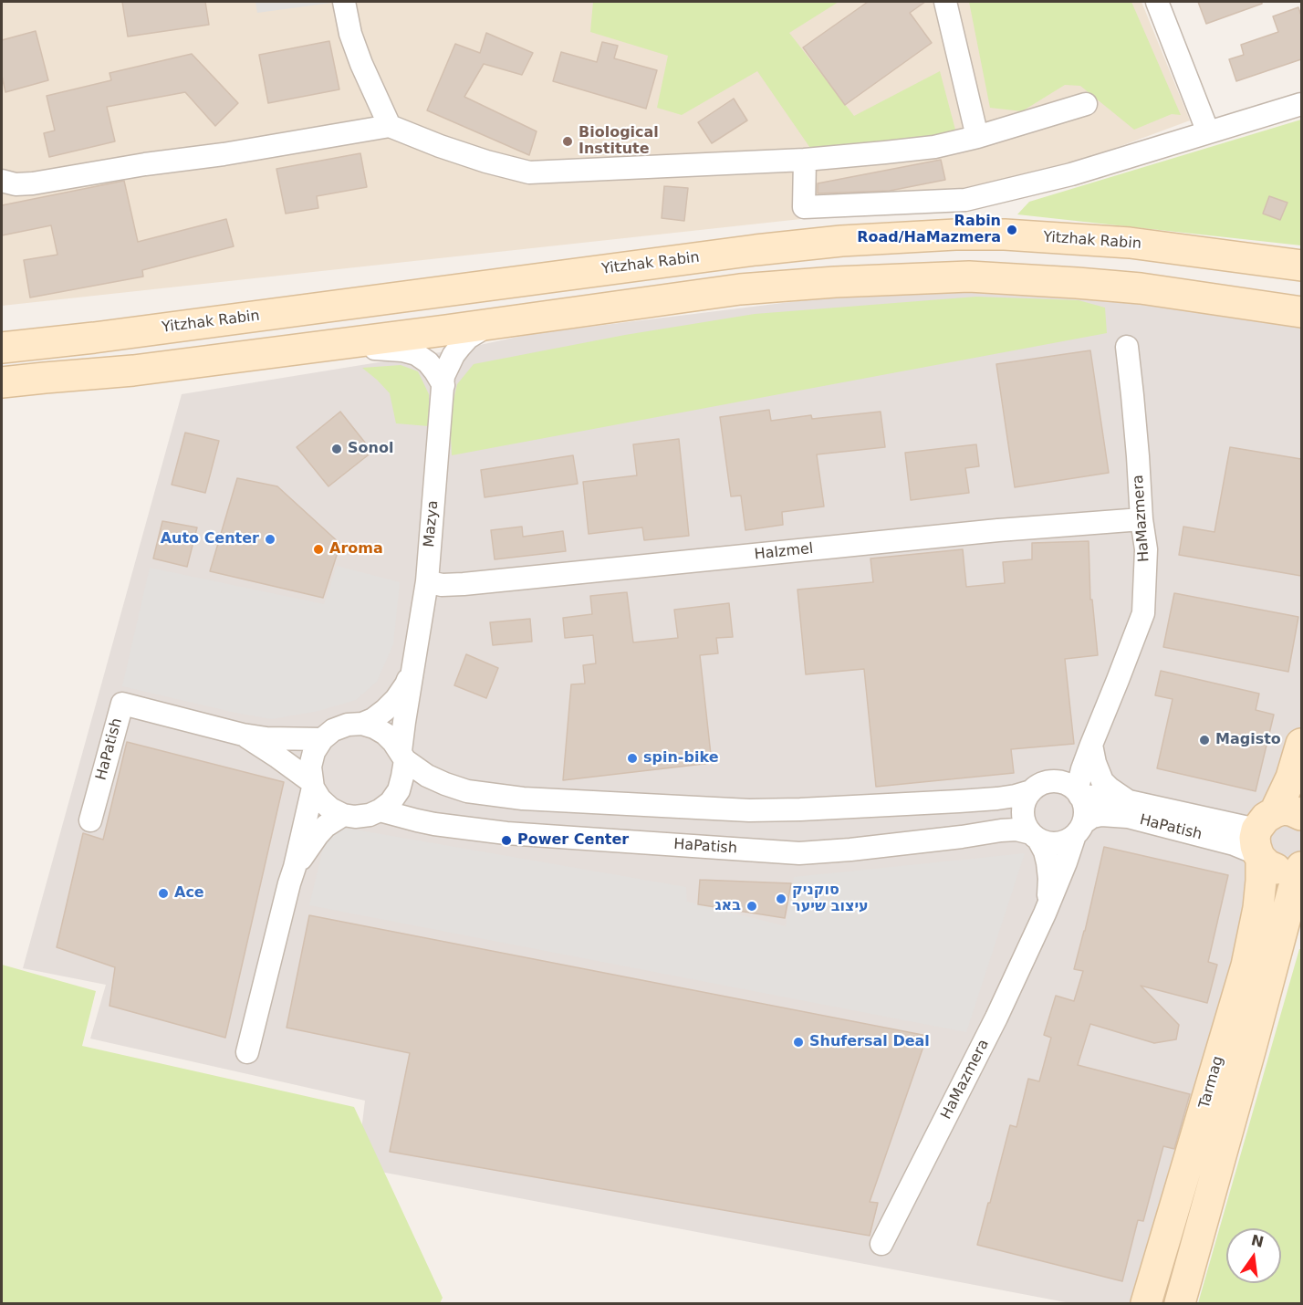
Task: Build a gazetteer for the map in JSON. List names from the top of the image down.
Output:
{
  "streets": {
    "main road": ["Yitzhak Rabin", "Tarmag"],
    "street": [
      "HaMazmera",
      "Mazya",
      "HaIzmel",
      "HaPatish"
    ]
  },
  "crossings": [
    ["HaMazmera", "HaIzmel"],
    ["HaMazmera", "HaPatish"],
    ["Mazya", "HaIzmel"],
    ["Mazya", "HaPatish"],
    ["HaPatish", "Tarmag"]
  ],
  "places": [
    "Biological Institute",
    "Rabin Road/HaMazmera",
    "Sonol",
    "Auto Center",
    "Aroma",
    "Magisto",
    "spin-bike",
    "Power Center",
    "Ace",
    "סוקניק עיצוב שיער",
    "באג",
    "Shufersal Deal"
  ],
  "north": "top"
}
